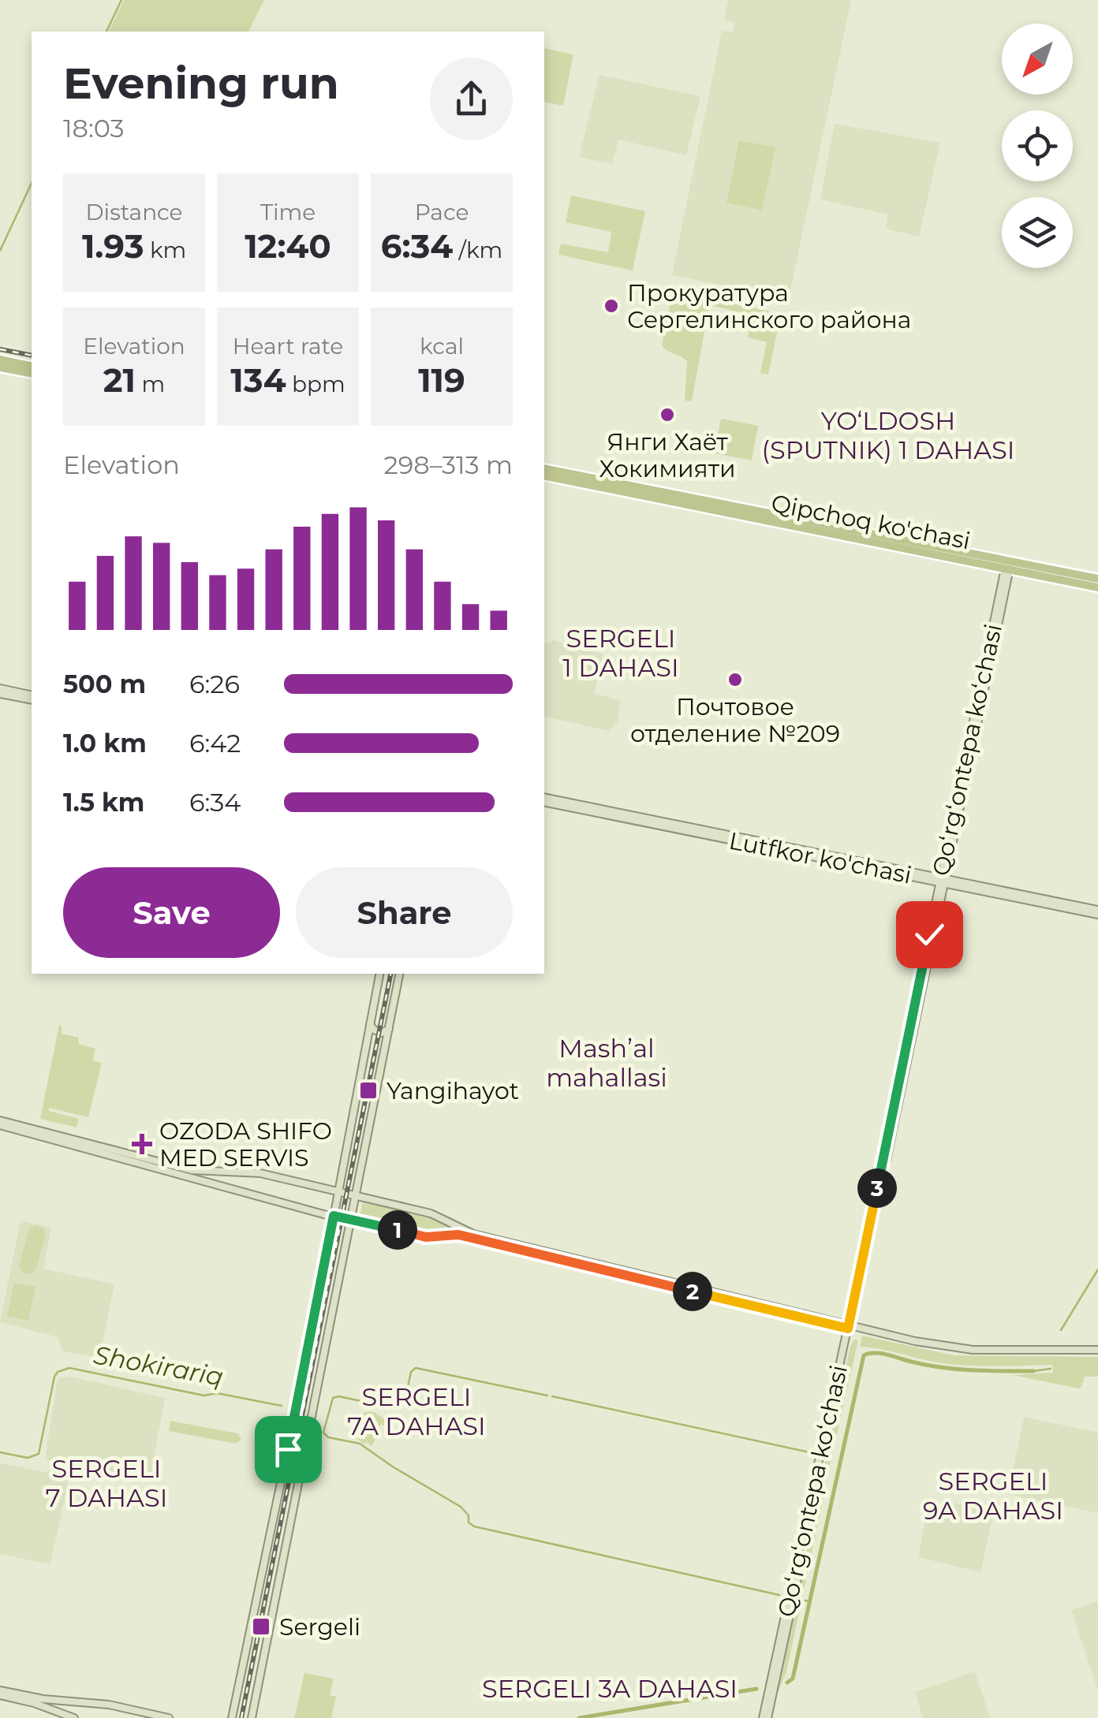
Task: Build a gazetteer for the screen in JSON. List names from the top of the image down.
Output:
{
  "streets": {
    "main road": ["Qipchoq ko'chasi", "Qoʻrgʻontepa koʻchasi", "Lutfkor ko'chasi"]
  },
  "crossings": [
    ["Qipchoq ko'chasi", "Qoʻrgʻontepa koʻchasi"],
    ["Qoʻrgʻontepa koʻchasi", "Lutfkor ko'chasi"]
  ],
  "districts": [
    "YO‘LDOSH (SPUTNIK) 1 DAHASI",
    "SERGELI 1 DAHASI",
    "Mashʼal mahallasi",
    "SERGELI 7A DAHASI",
    "SERGELI 7 DAHASI",
    "SERGELI 9A DAHASI",
    "SERGELI 3A DAHASI"
  ],
  "water": ["Shokirariq"],
  "places": {
    "other": ["Прокуратура Сергелинского района", "Янги Хаёт Хокимияти", "Почтовое отделение №209"],
    "transit": ["Yangihayot", "Sergeli"],
    "health": ["OZODA SHIFO MED SERVIS"]
  },
  "north": "bottom left",
  "page": {
    "heading": ["Evening run", "18:03"],
    "stats": [
      ["Distance", "1.93 km"],
      ["Time", "12:40"],
      ["Pace", "6:34 /km"],
      ["Elevation", "21 m"],
      ["Heart rate", "134 bpm"],
      ["kcal", "119"]
    ],
    "chart": ["Elevation", "298–313 m"],
    "list": [
      {
        "name": "500 m",
        "note": "6:26"
      },
      {
        "name": "1.0 km",
        "note": "6:42"
      },
      {
        "name": "1.5 km",
        "note": "6:34"
      }
    ],
    "buttons": ["Save", "Share"],
    "pins": ["3", "1", "2"]
  }
}
